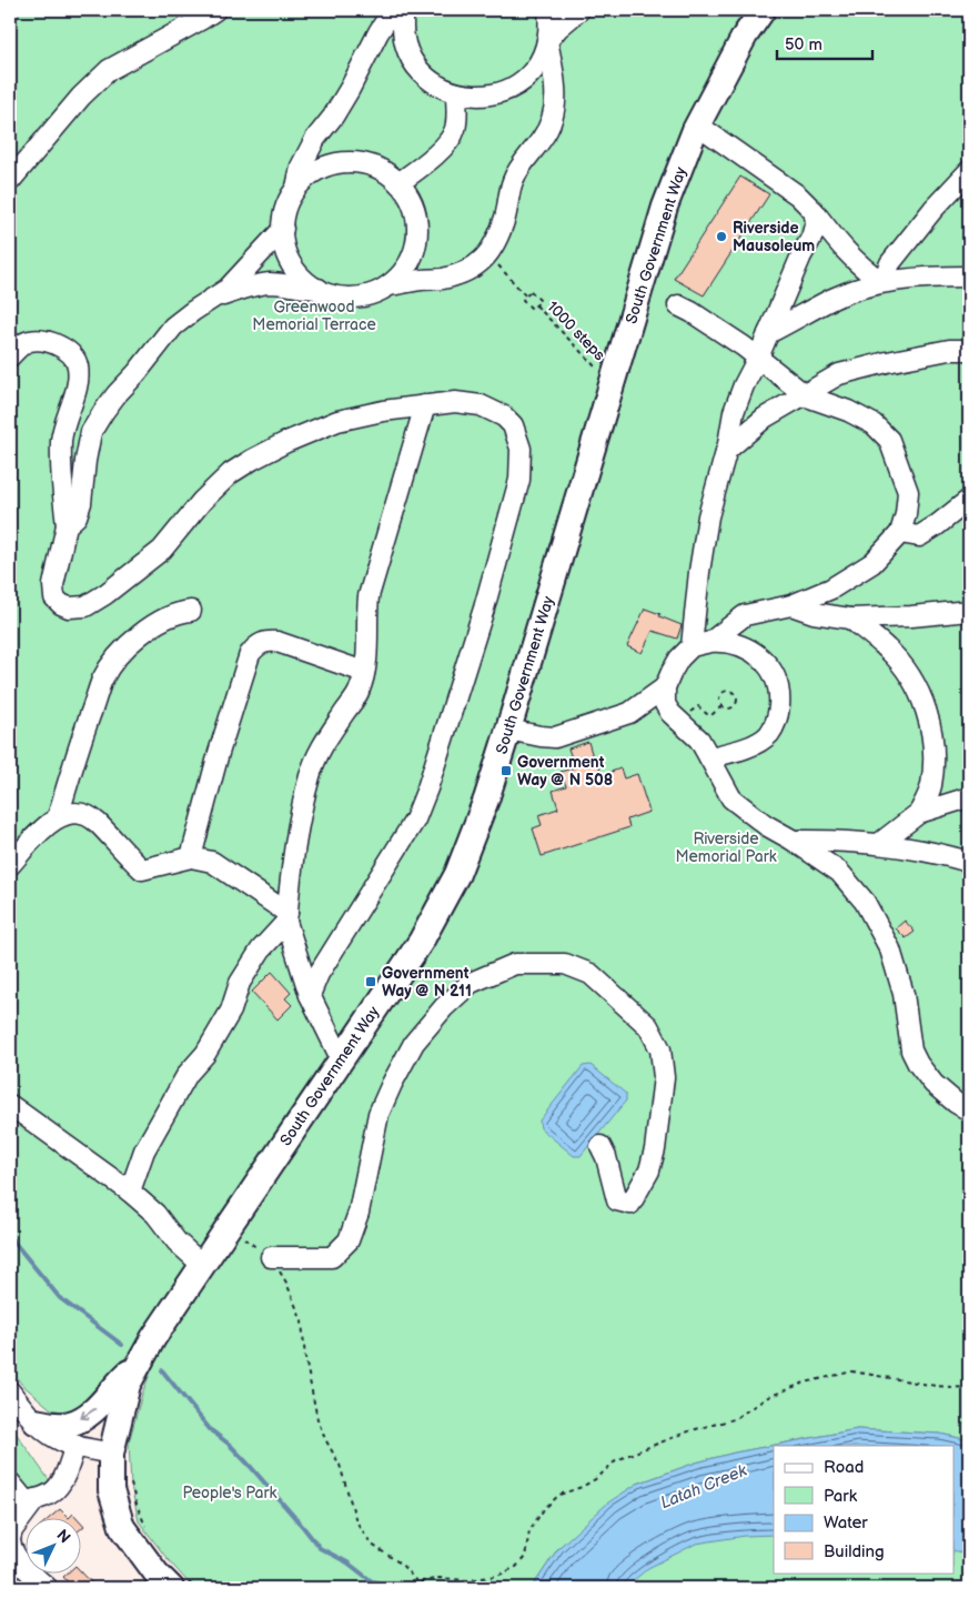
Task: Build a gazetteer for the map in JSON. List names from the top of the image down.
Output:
{
  "streets": {
    "main road": ["South Government Way"],
    "path": ["1000 steps"]
  },
  "water": ["Latah Creek"],
  "parks": ["Greenwood Memorial Terrace", "Riverside Memorial Park", "People's Park"],
  "places": {
    "other": ["Riverside Mausoleum"],
    "transit": ["Government Way @ N 508", "Government Way @ N 211"]
  },
  "legend": [
    "Road",
    "Park",
    "Water",
    "Building"
  ],
  "scale_bar": "50 m",
  "north": "top right"
}
